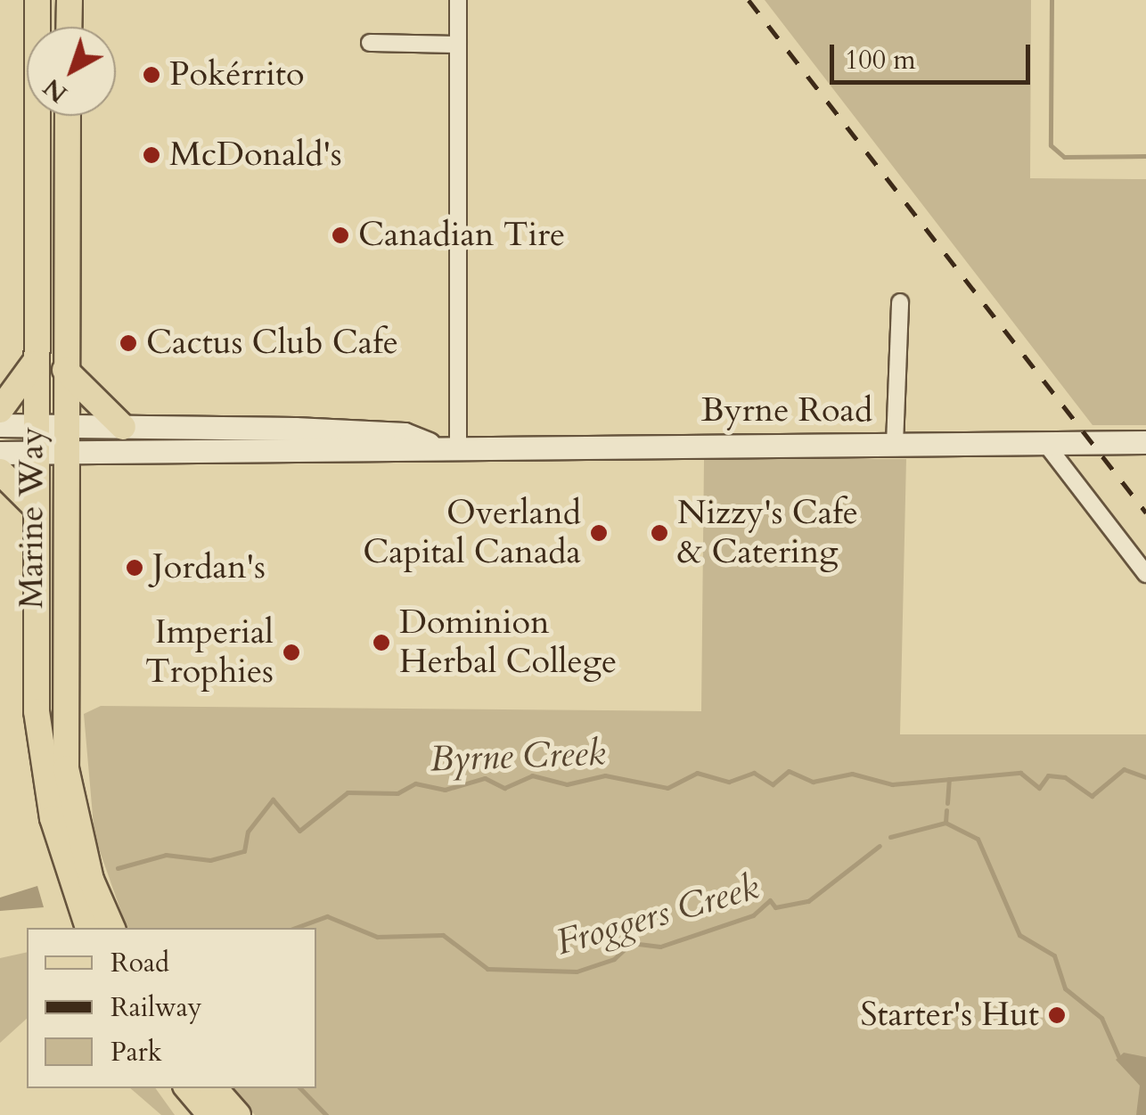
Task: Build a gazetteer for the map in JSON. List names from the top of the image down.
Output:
{
  "streets": {
    "main road": ["Marine Way"],
    "street": ["Byrne Road"]
  },
  "crossings": [
    ["Byrne Road", "Marine Way"]
  ],
  "water": ["Byrne Creek", "Froggers Creek"],
  "places": [
    "Pokérrito",
    "McDonald's",
    "Canadian Tire",
    "Cactus Club Cafe",
    "Overland Capital Canada",
    "Nizzy's Cafe & Catering",
    "Jordan's",
    "Dominion Herbal College",
    "Imperial Trophies",
    "Starter's Hut"
  ],
  "legend": ["Road", "Railway", "Park"],
  "scale_bar": "100 m",
  "north": "bottom left"
}
